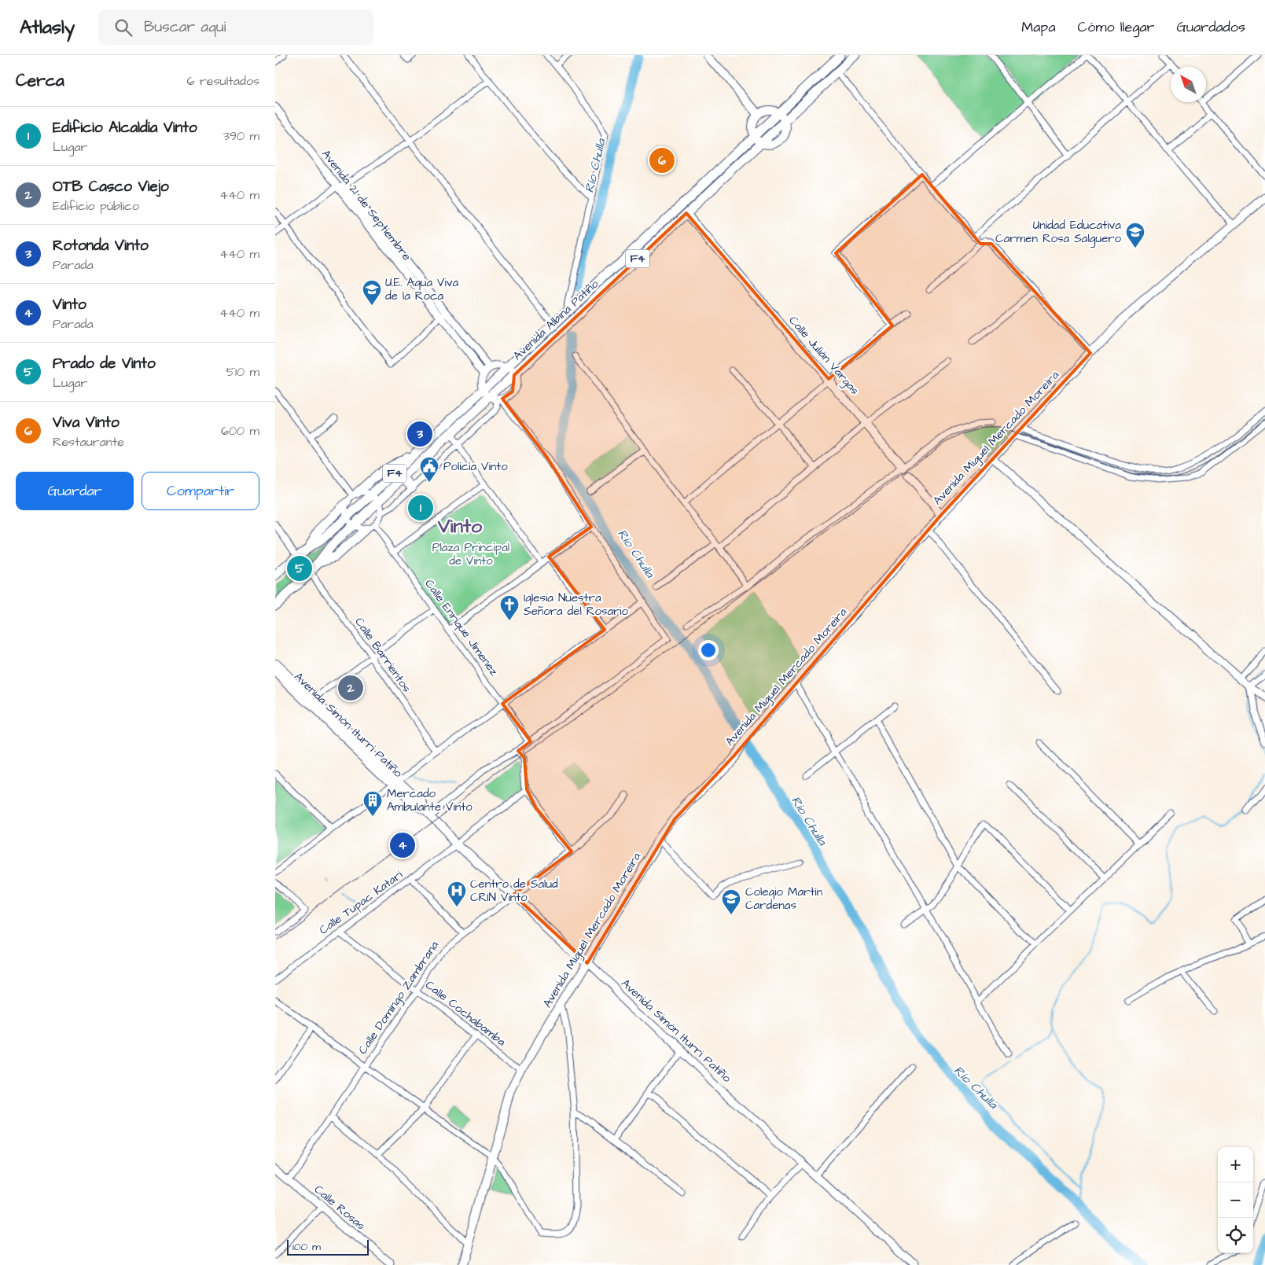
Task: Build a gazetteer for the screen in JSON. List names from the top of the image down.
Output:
{
  "streets": {
    "highway": ["F4", "Avenida Albina Patiño"],
    "main road": ["Calle Julián Vargas", "Avenida Miguel Mercado Moreira", "Avenida Simón Iturri Patiño"],
    "street": [
      "Avenida 21 de Septiembre",
      "Calle Enrique Jimenez",
      "Calle Barrientos",
      "Calle Tupac Katari",
      "Calle Domingo Zambrana",
      "Calle Cochabamba",
      "Calle Rosas"
    ]
  },
  "crossings": [
    ["Avenida Albina Patiño", "Calle Julián Vargas"],
    ["Avenida Albina Patiño", "Calle Barrientos"],
    ["Calle Julián Vargas", "Avenida Miguel Mercado Moreira"],
    ["Avenida Miguel Mercado Moreira", "Avenida Simón Iturri Patiño"],
    ["Avenida Miguel Mercado Moreira", "Calle Cochabamba"],
    ["Avenida Simón Iturri Patiño", "Calle Tupac Katari"],
    ["Avenida Simón Iturri Patiño", "Calle Domingo Zambrana"],
    ["Calle Tupac Katari", "Calle Cochabamba"],
    ["Calle Domingo Zambrana", "Calle Cochabamba"],
    ["Calle Domingo Zambrana", "Calle Rosas"]
  ],
  "districts": ["Vinto"],
  "water": ["Río Chulla"],
  "parks": ["Plaza Principal de Vinto"],
  "places": {
    "school or university": ["Unidad Educativa Carmen Rosa Salguero", "U.E. Agua Viva de la Roca", "Colegio Martín Cardenas"],
    "public building": ["Policía Vinto"],
    "church": ["Iglesia Nuestra Señora del Rosario"],
    "building": ["Mercado Ambulante Vinto"],
    "hospital": ["Centro de Salud CRIN Vinto"]
  },
  "scale_bar": "100 m",
  "north": "top left",
  "page": {
    "header": "Atlasly",
    "search": "Buscar aquí",
    "nav": ["Mapa", "Cómo llegar", "Guardados"],
    "heading": ["Cerca", "6 resultados"],
    "list": [
      {
        "mark": "1",
        "name": "Edificio Alcaldía Vinto",
        "note": "Lugar",
        "value": "390 m"
      },
      {
        "mark": "2",
        "name": "OTB Casco Viejo",
        "note": "Edificio público",
        "value": "440 m"
      },
      {
        "mark": "3",
        "name": "Rotonda Vinto",
        "note": "Parada",
        "value": "440 m"
      },
      {
        "mark": "4",
        "name": "Vinto",
        "note": "Parada",
        "value": "440 m"
      },
      {
        "mark": "5",
        "name": "Prado de Vinto",
        "note": "Lugar",
        "value": "510 m"
      },
      {
        "mark": "6",
        "name": "Viva Vinto",
        "note": "Restaurante",
        "value": "600 m"
      }
    ],
    "pins": [
      "6",
      "3",
      "1",
      "5",
      "2",
      "4"
    ],
    "buttons": ["Guardar", "Compartir"],
    "map_buttons": ["+", "−"],
    "scale": "100 m"
  }
}
